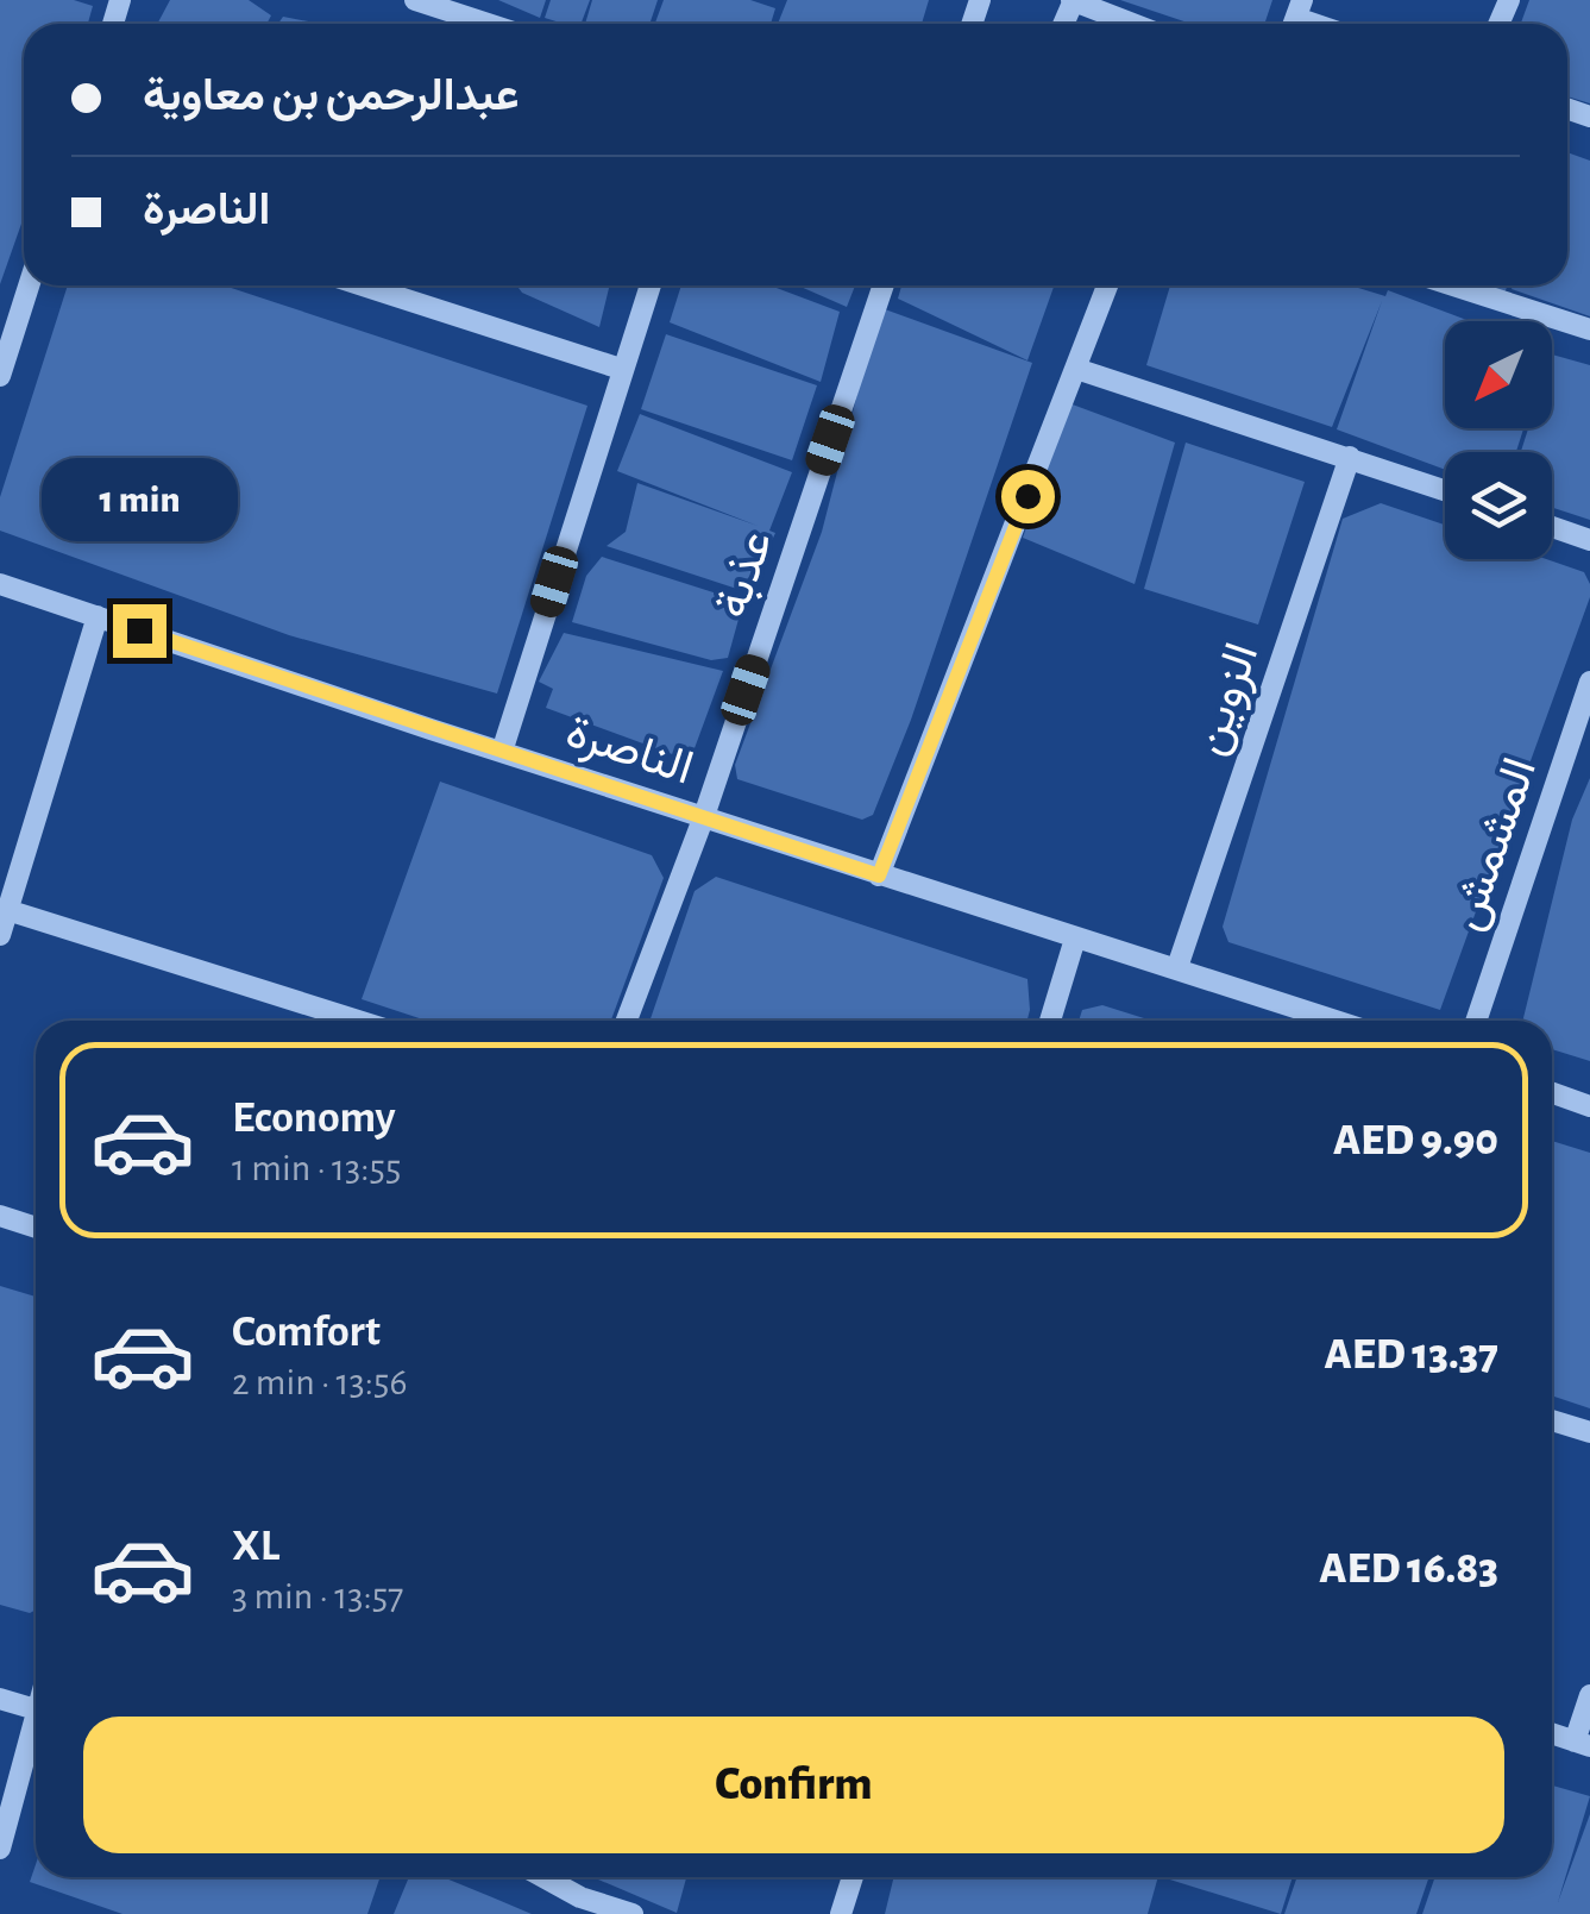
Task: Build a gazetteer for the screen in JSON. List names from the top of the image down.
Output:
{
  "streets": {
    "street": [
      "عذبة",
      "الزوين",
      "الناصرة",
      "المشمش"
    ]
  },
  "crossings": [
    ["عذبة", "الناصرة"],
    ["الزوين", "الناصرة"]
  ],
  "north": "bottom left",
  "page": {
    "banner": ["عبدالرحمن بن معاوية", "الناصرة"],
    "bubble": "1 min",
    "list": [
      {
        "name": "Economy",
        "note": "1 min · 13:55",
        "value": "AED 9.90"
      },
      {
        "name": "Comfort",
        "note": "2 min · 13:56",
        "value": "AED 13.37"
      },
      {
        "name": "XL",
        "note": "3 min · 13:57",
        "value": "AED 16.83"
      }
    ],
    "buttons": "Confirm"
  }
}
